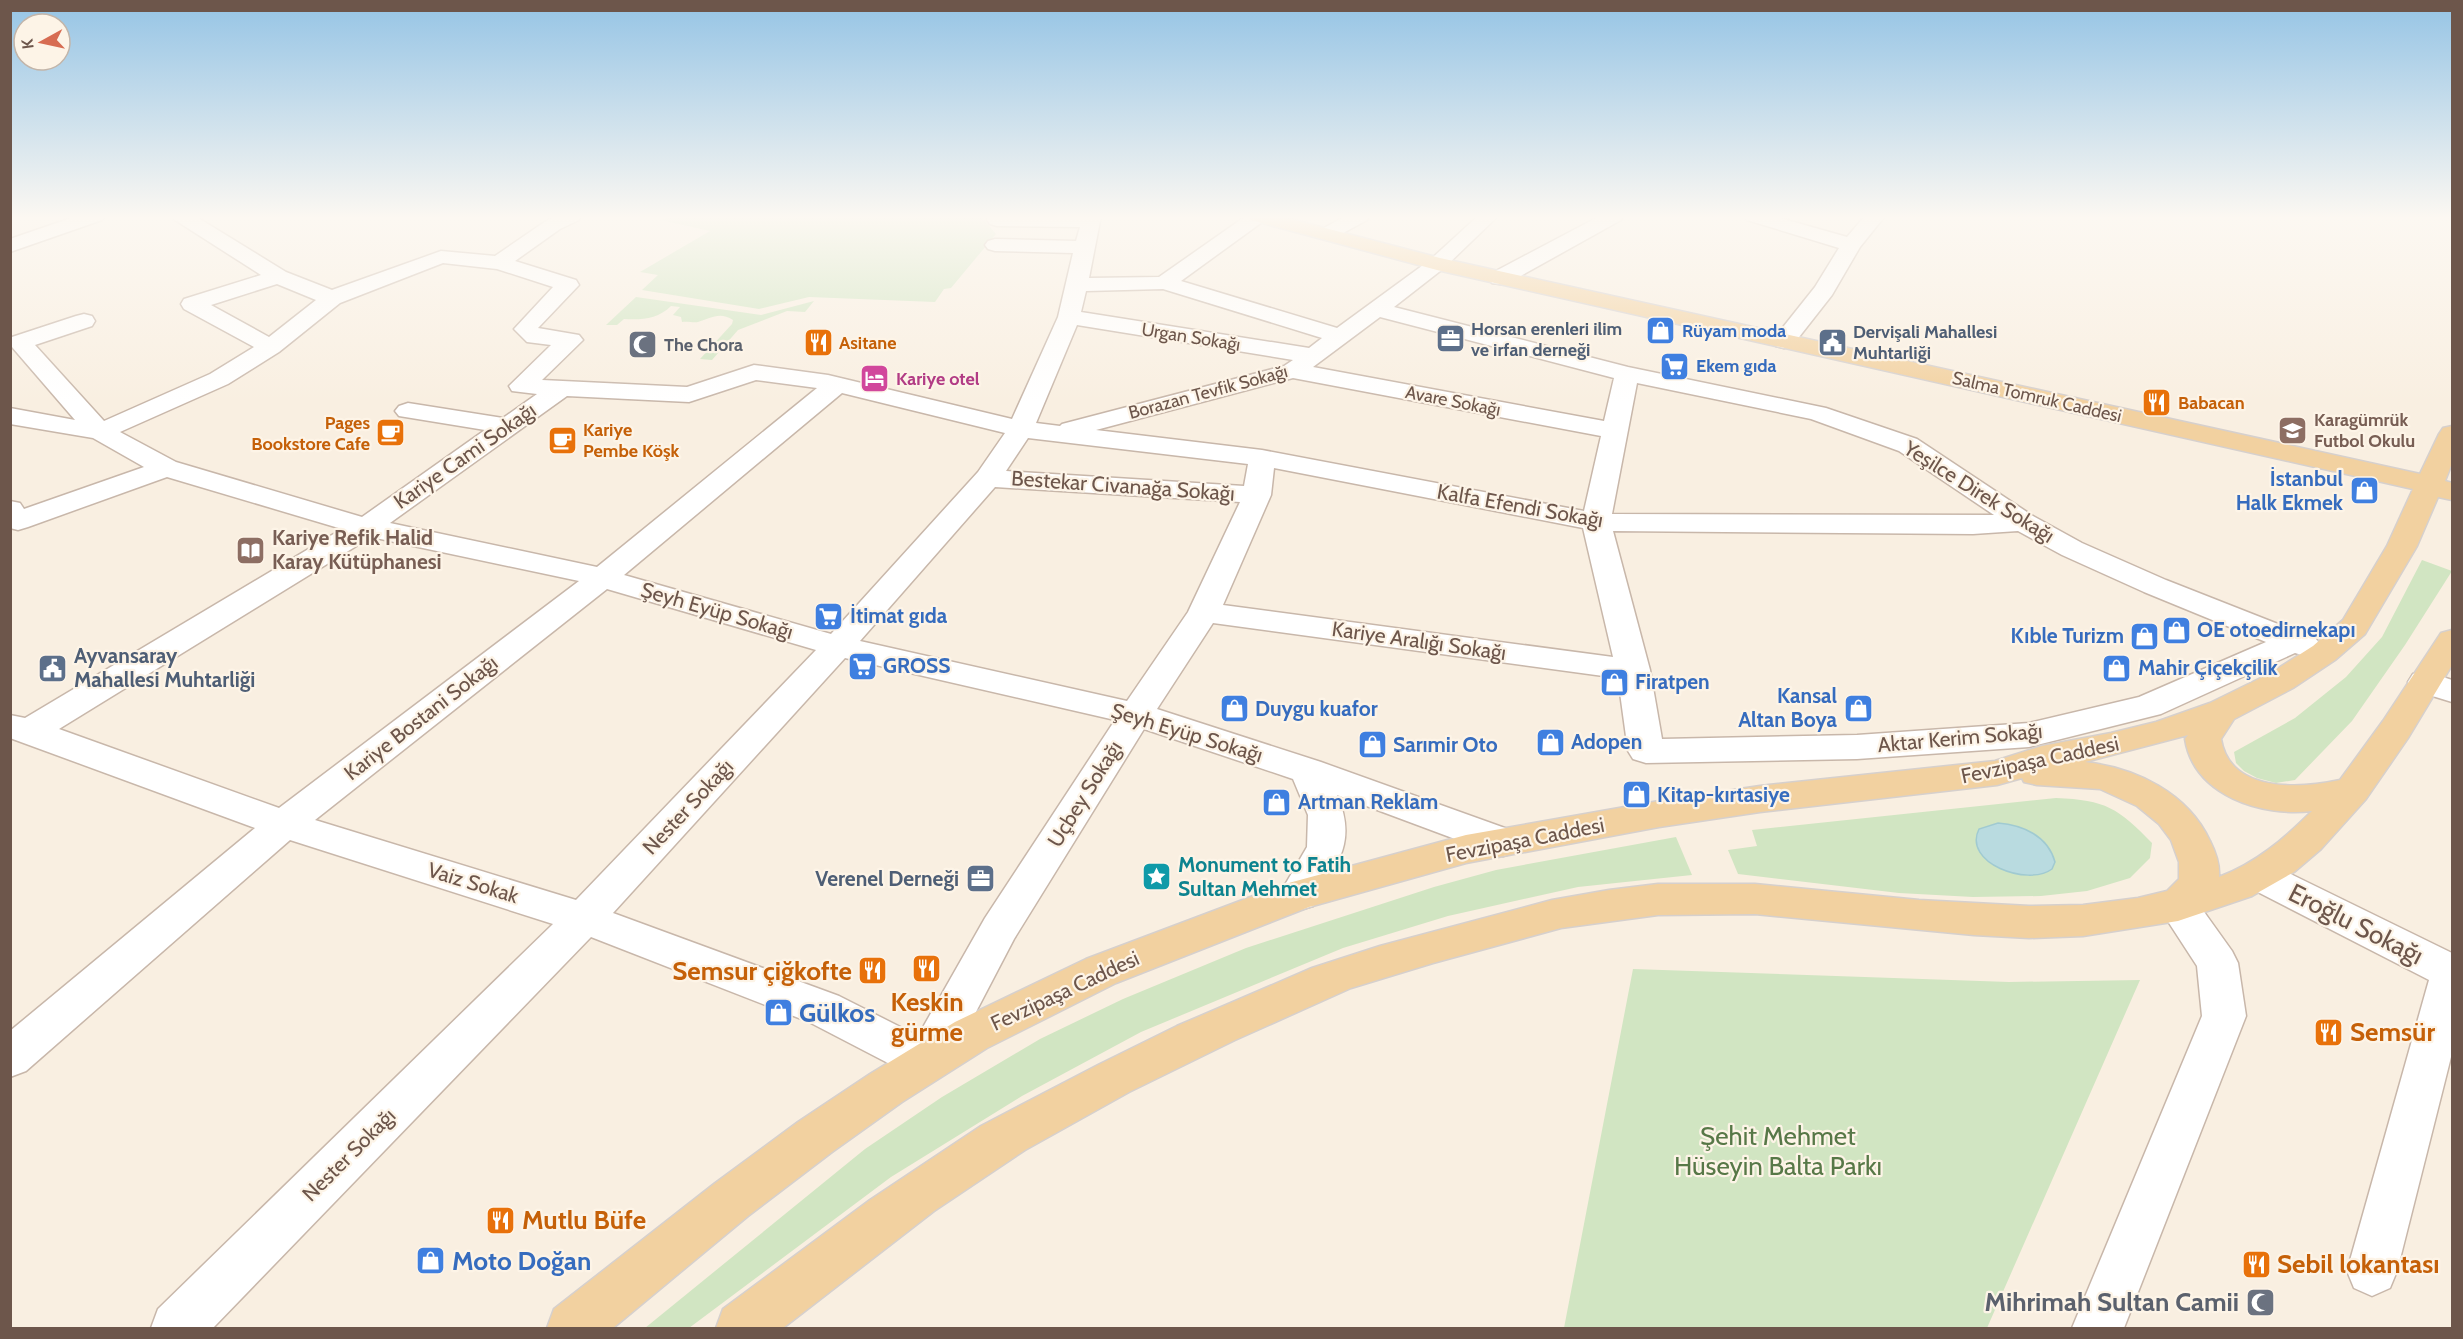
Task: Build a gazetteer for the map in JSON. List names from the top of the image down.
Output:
{
  "streets": {
    "main road": ["Salma Tomruk Caddesi", "Fevzipaşa Caddesi"],
    "street": [
      "Urgan Sokağı",
      "Borazan Tevfik Sokağı",
      "Avare Sokağı",
      "Kariye Cami Sokağı",
      "Bestekar Civanağa Sokağı",
      "Yeşilce Direk Sokağı",
      "Kalfa Efendi Sokağı",
      "Şeyh Eyüp Sokağı",
      "Kariye Aralığı Sokağı",
      "Kariye Bostani Sokağı",
      "Aktar Kerim Sokağı",
      "Uçbey Sokağı",
      "Nester Sokağı",
      "Vaiz Sokak",
      "Eroğlu Sokağı"
    ]
  },
  "crossings": [
    ["Urgan Sokağı", "Borazan Tevfik Sokağı"],
    ["Urgan Sokağı", "Nester Sokağı"],
    ["Borazan Tevfik Sokağı", "Avare Sokağı"],
    ["Borazan Tevfik Sokağı", "Yeşilce Direk Sokağı"],
    ["Borazan Tevfik Sokağı", "Kalfa Efendi Sokağı"],
    ["Salma Tomruk Caddesi", "Fevzipaşa Caddesi"],
    ["Kariye Cami Sokağı", "Kalfa Efendi Sokağı"],
    ["Kariye Cami Sokağı", "Şeyh Eyüp Sokağı"],
    ["Kariye Cami Sokağı", "Vaiz Sokak"],
    ["Bestekar Civanağa Sokağı", "Uçbey Sokağı"],
    ["Bestekar Civanağa Sokağı", "Nester Sokağı"],
    ["Yeşilce Direk Sokağı", "Kalfa Efendi Sokağı"],
    ["Yeşilce Direk Sokağı", "Aktar Kerim Sokağı"],
    ["Yeşilce Direk Sokağı", "Fevzipaşa Caddesi"],
    ["Kalfa Efendi Sokağı", "Kariye Bostani Sokağı"],
    ["Kalfa Efendi Sokağı", "Uçbey Sokağı"],
    ["Kalfa Efendi Sokağı", "Nester Sokağı"],
    ["Şeyh Eyüp Sokağı", "Kariye Bostani Sokağı"],
    ["Şeyh Eyüp Sokağı", "Fevzipaşa Caddesi"],
    ["Şeyh Eyüp Sokağı", "Uçbey Sokağı"],
    ["Şeyh Eyüp Sokağı", "Nester Sokağı"],
    ["Kariye Aralığı Sokağı", "Aktar Kerim Sokağı"],
    ["Kariye Aralığı Sokağı", "Uçbey Sokağı"],
    ["Kariye Bostani Sokağı", "Vaiz Sokak"],
    ["Aktar Kerim Sokağı", "Fevzipaşa Caddesi"],
    ["Fevzipaşa Caddesi", "Uçbey Sokağı"],
    ["Fevzipaşa Caddesi", "Vaiz Sokak"],
    ["Uçbey Sokağı", "Vaiz Sokak"],
    ["Nester Sokağı", "Vaiz Sokak"]
  ],
  "parks": ["Şehit Mehmet Hüseyin Balta Parkı"],
  "places": {
    "shop": [
      "Rüyam moda",
      "İstanbul Halk Ekmek",
      "OE otoedirnekapı",
      "Kıble Turizm",
      "Mahir Çiçekçilik",
      "Firatpen",
      "Kansal Altan Boya",
      "Duygu kuafor",
      "Adopen",
      "Sarımir Oto",
      "Kitap-kırtasiye",
      "Artman Reklam",
      "Gülkos",
      "Moto Doğan"
    ],
    "office": ["Horsan erenleri ilim ve irfan derneği", "Verenel Derneği"],
    "public building": ["Dervişali Mahallesi Muhtarliği", "Ayvansaray Mahallesi Muhtarliği"],
    "restaurant": [
      "Asitane",
      "Babacan",
      "Keskin gürme",
      "Semsur çiğkofte",
      "Semsür",
      "Mutlu Büfe",
      "Sebil lokantası"
    ],
    "mosque": ["The Chora", "Mihrimah Sultan Camii"],
    "supermarket": ["Ekem gıda", "İtimat gıda", "GROSS"],
    "hotel": ["Kariye otel"],
    "school or university": ["Karagümrük Futbol Okulu"],
    "cafe": ["Pages Bookstore Cafe", "Kariye Pembe Köşk"],
    "library": ["Kariye Refik Halid Karay Kütüphanesi"],
    "place": ["Monument to Fatih Sultan Mehmet"]
  },
  "north": "left"
}
